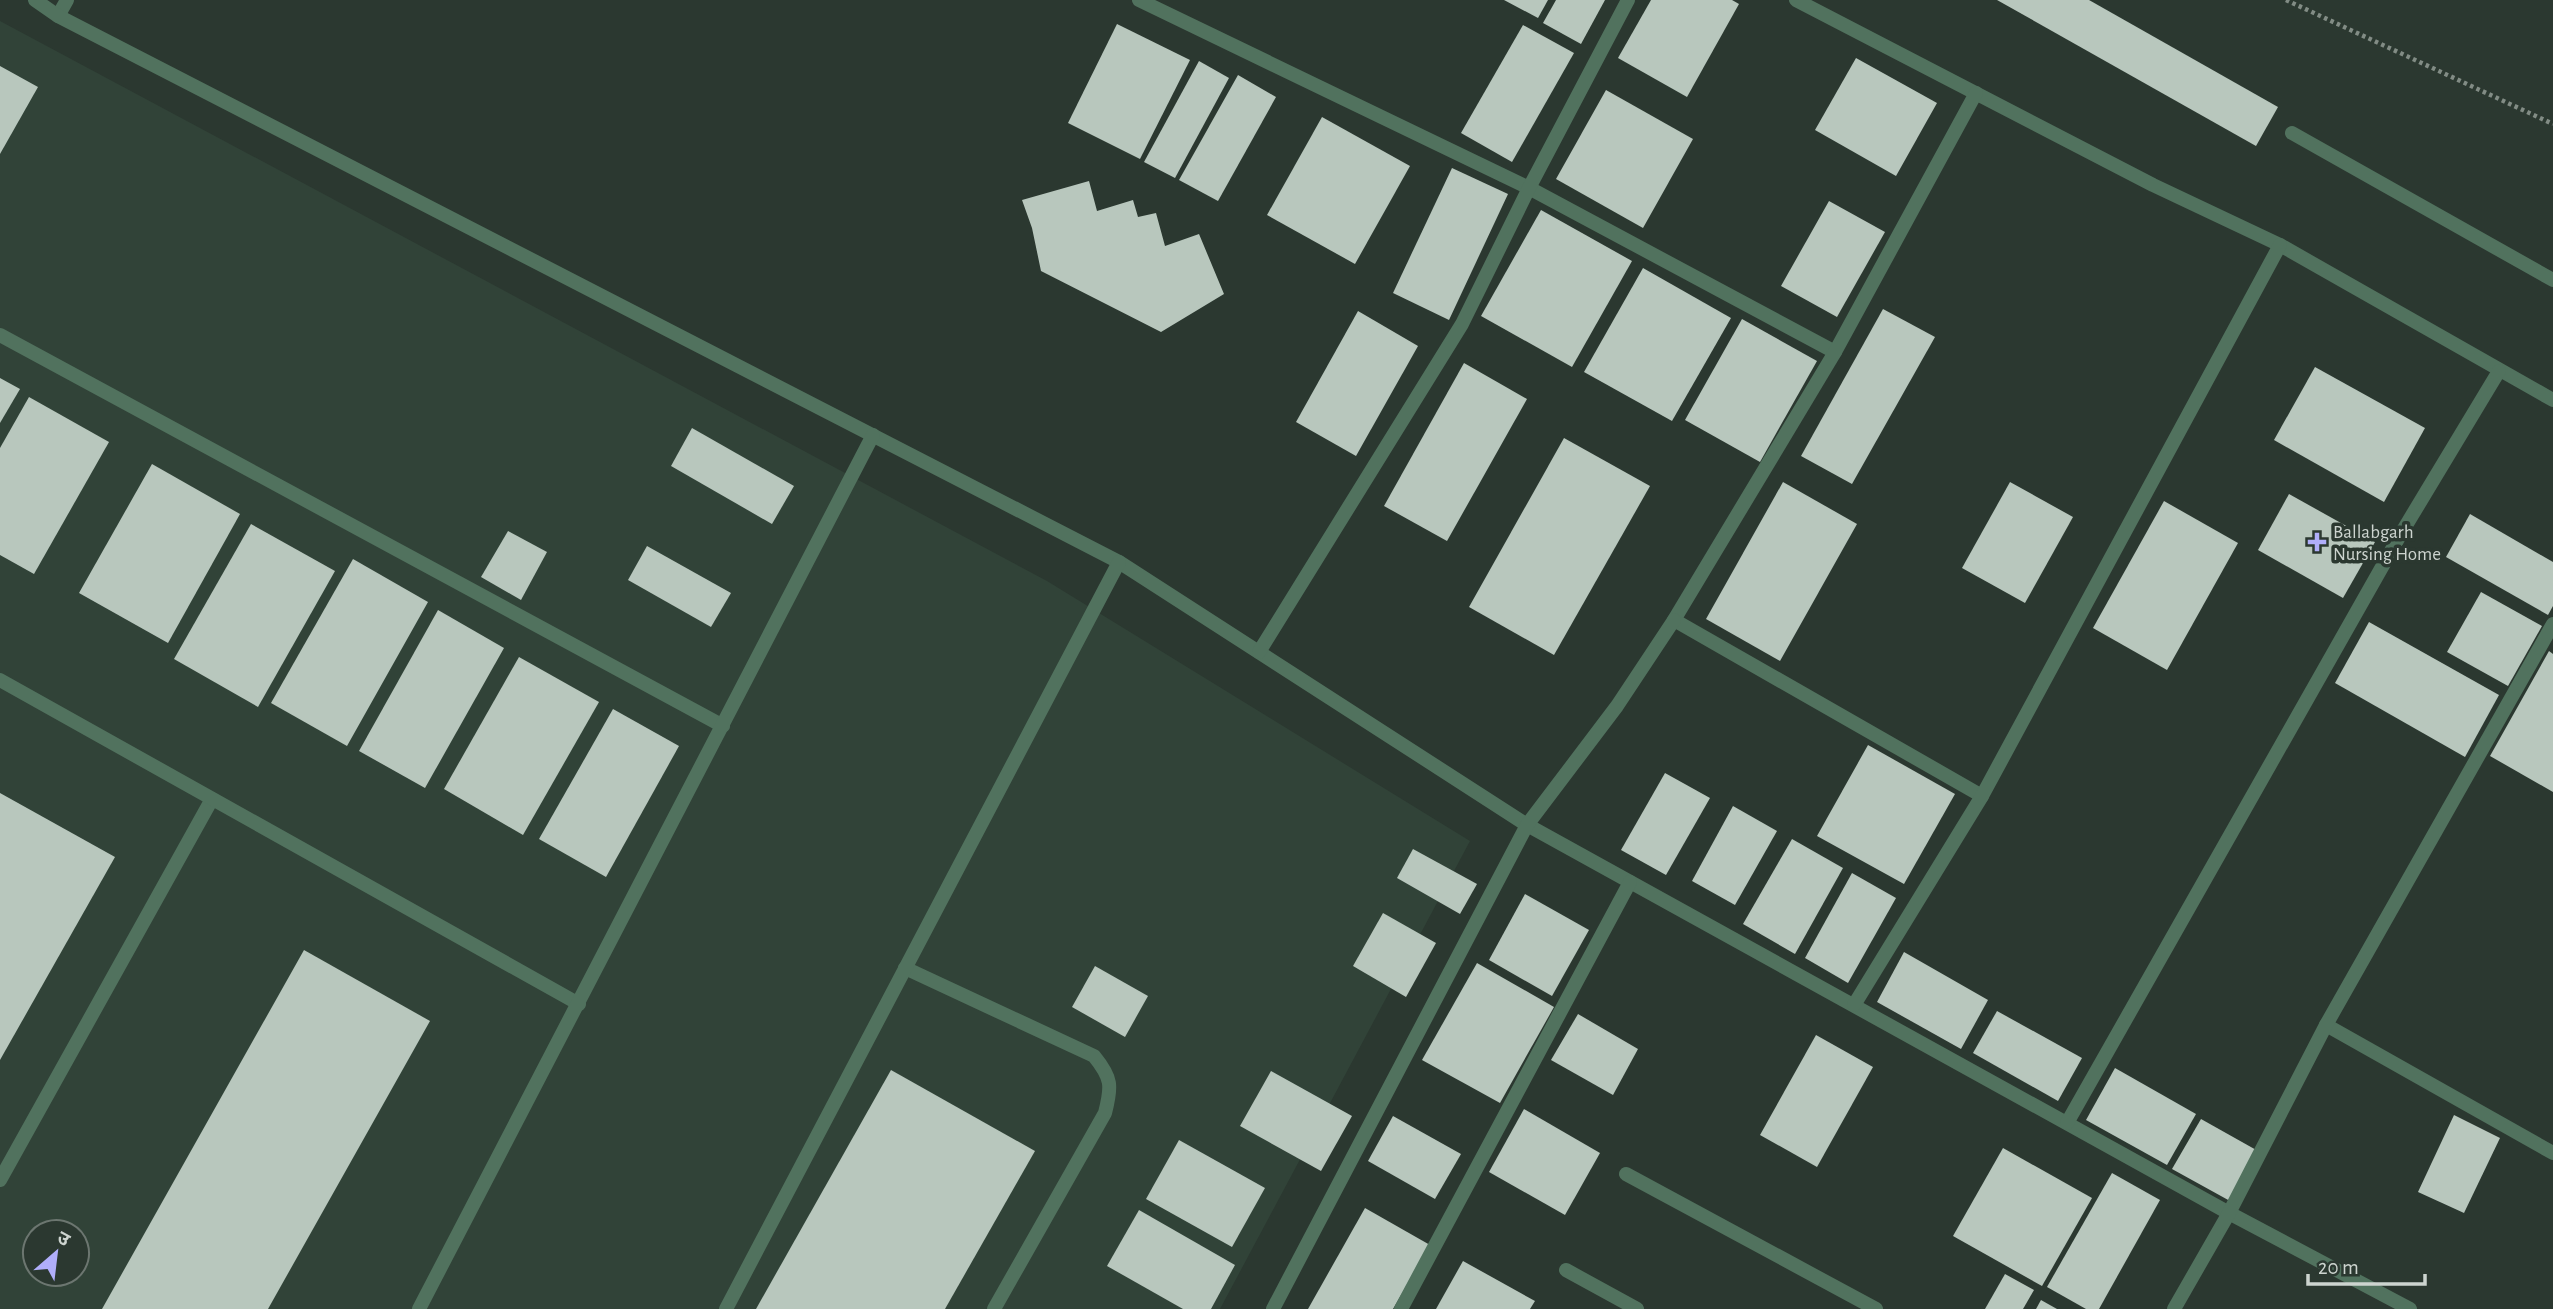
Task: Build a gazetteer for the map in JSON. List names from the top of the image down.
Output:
{
  "places": {
    "health": ["Ballabgarh Nursing Home"]
  },
  "scale_bar": "20 m",
  "north": "top right"
}
